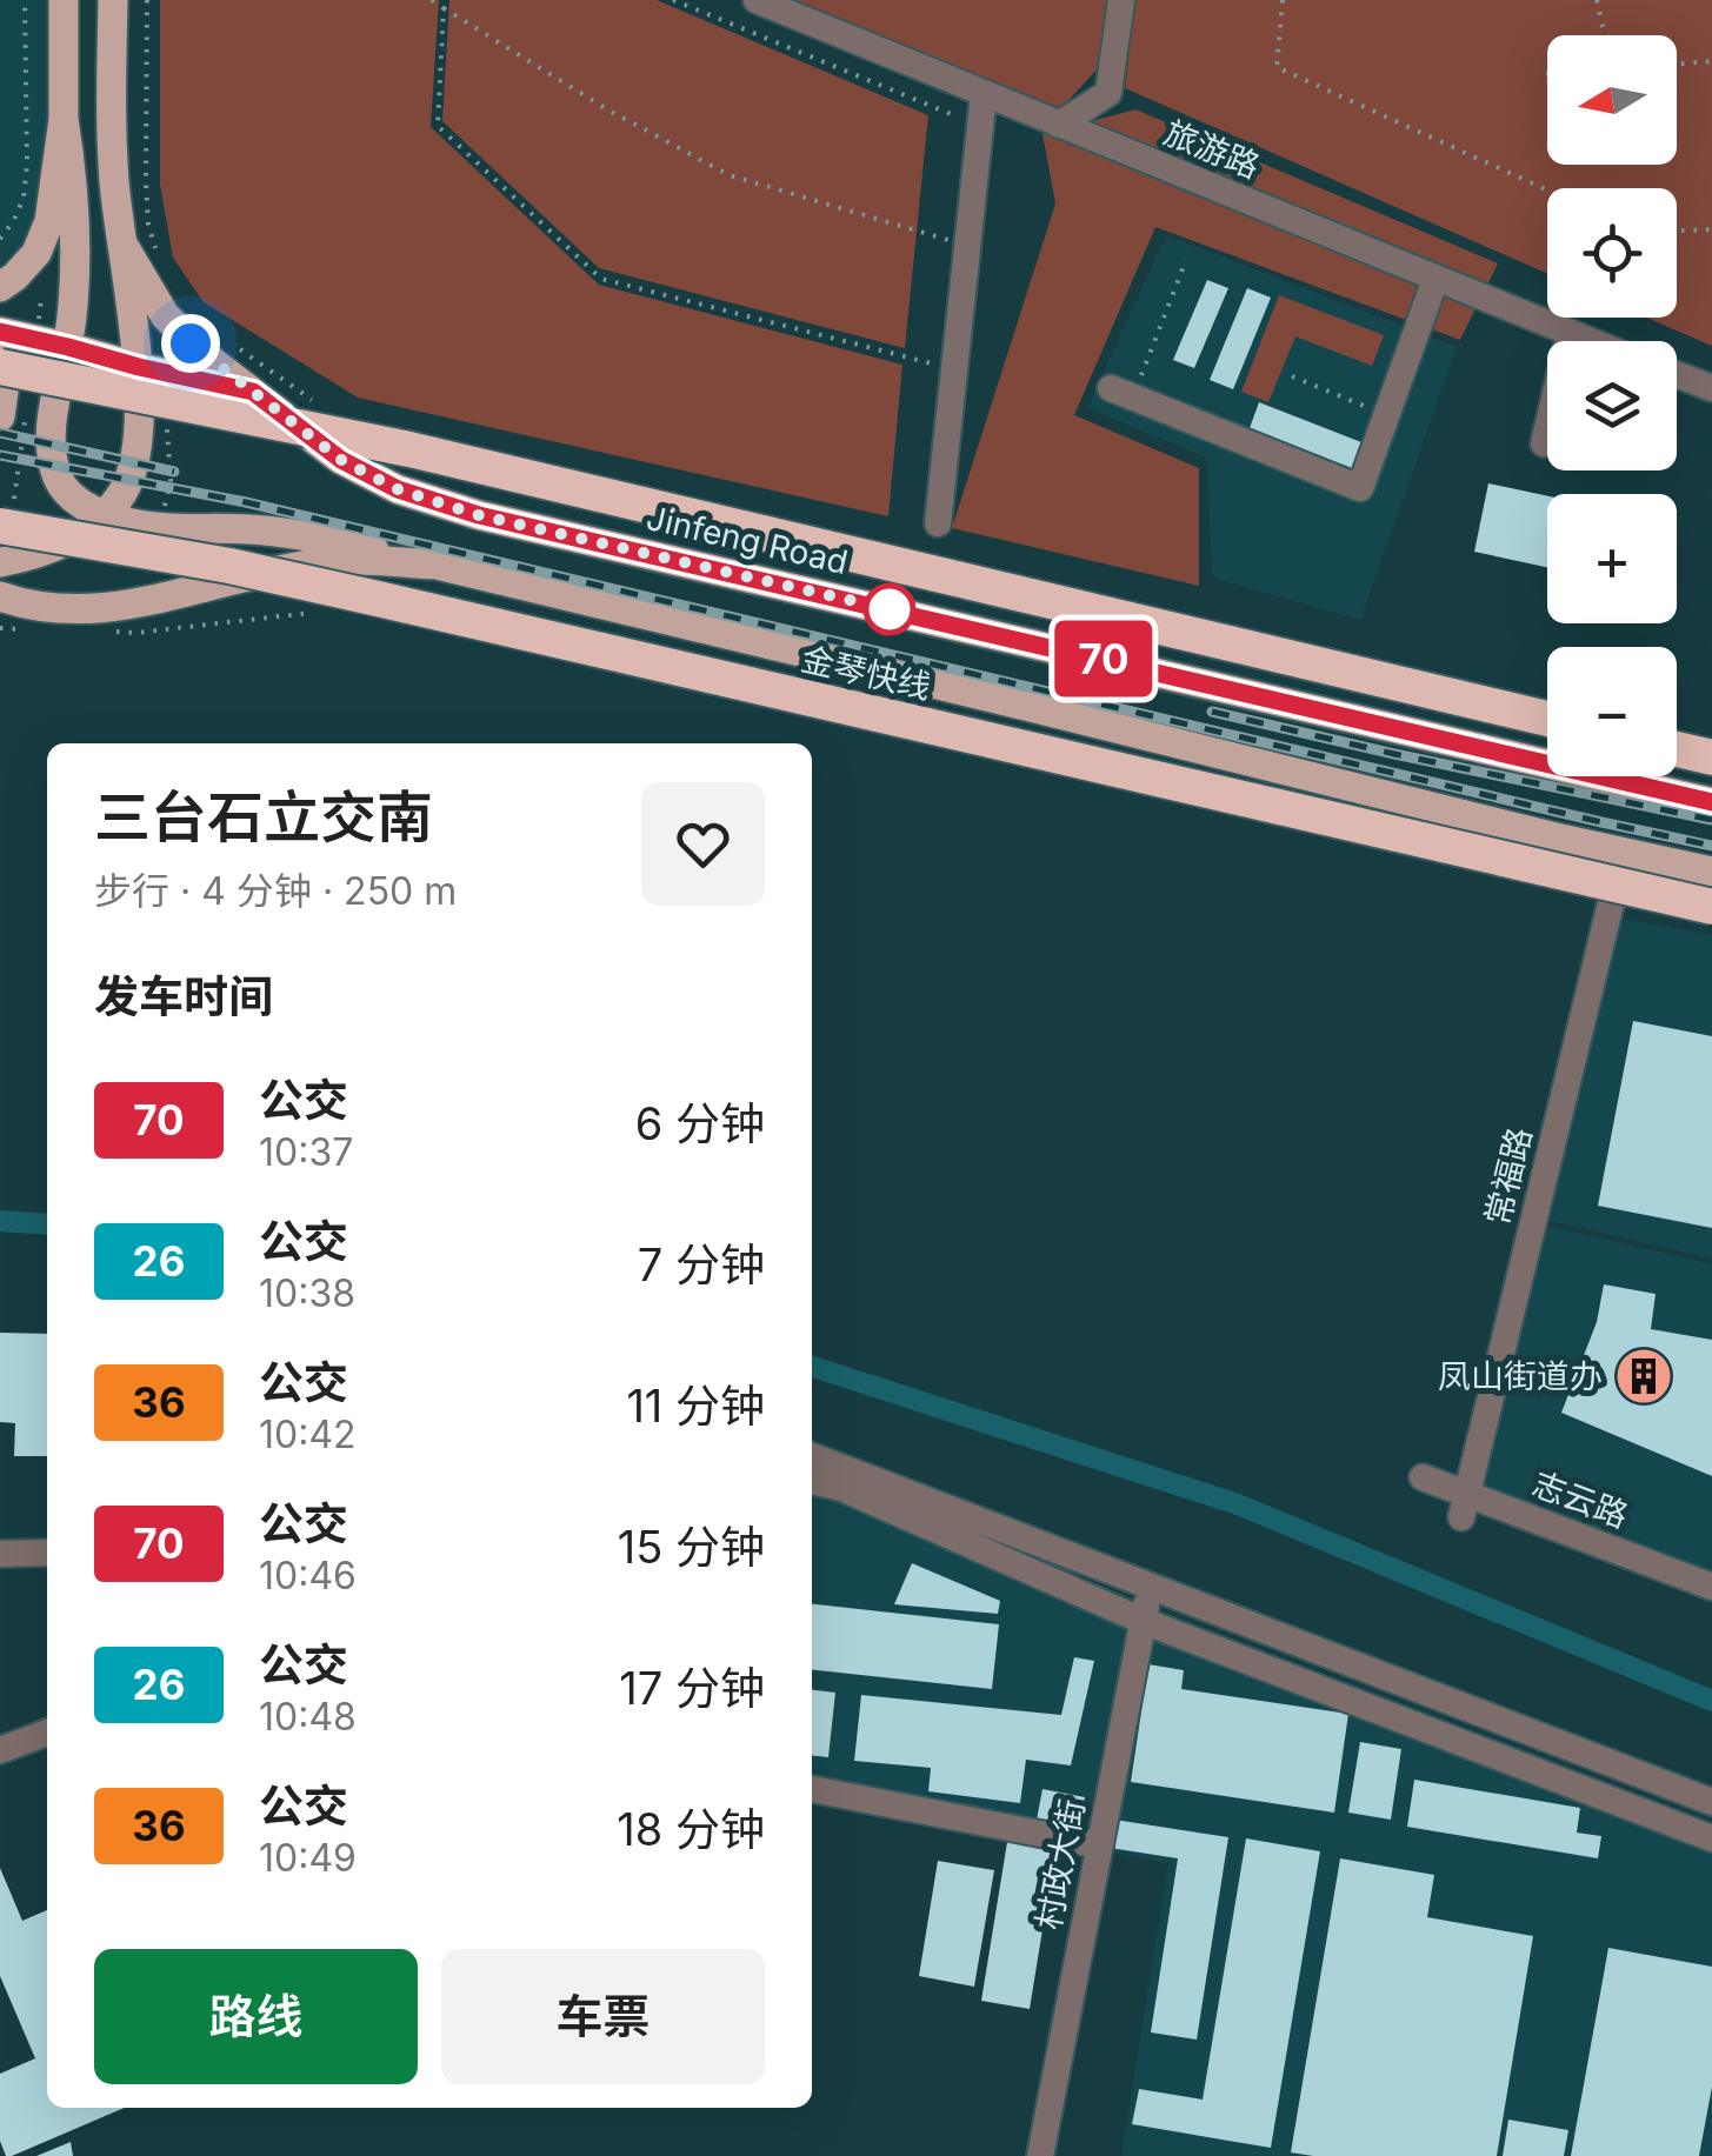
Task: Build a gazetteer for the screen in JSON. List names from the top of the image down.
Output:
{
  "streets": {
    "highway": ["金琴快线"],
    "main road": ["Jinfeng Road"],
    "street": [
      "旅游路",
      "常福路",
      "志云路",
      "村政大街"
    ]
  },
  "crossings": [
    ["常福路", "志云路"]
  ],
  "places": {
    "building": ["凤山街道办"]
  },
  "lines": ["bus line 70"],
  "north": "left",
  "page": {
    "on_map": "70",
    "map_buttons": ["+", "−"],
    "heading": [
      ["三台石立交南", "步行 · 4 分钟 · 250 m"],
      "发车时间"
    ],
    "list": [
      {
        "mark": "70",
        "name": "公交",
        "note": "10:37",
        "value": "6 分钟"
      },
      {
        "mark": "26",
        "name": "公交",
        "note": "10:38",
        "value": "7 分钟"
      },
      {
        "mark": "36",
        "name": "公交",
        "note": "10:42",
        "value": "11 分钟"
      },
      {
        "mark": "70",
        "name": "公交",
        "note": "10:46",
        "value": "15 分钟"
      },
      {
        "mark": "26",
        "name": "公交",
        "note": "10:48",
        "value": "17 分钟"
      },
      {
        "mark": "36",
        "name": "公交",
        "note": "10:49",
        "value": "18 分钟"
      }
    ],
    "buttons": ["路线", "车票"]
  }
}
